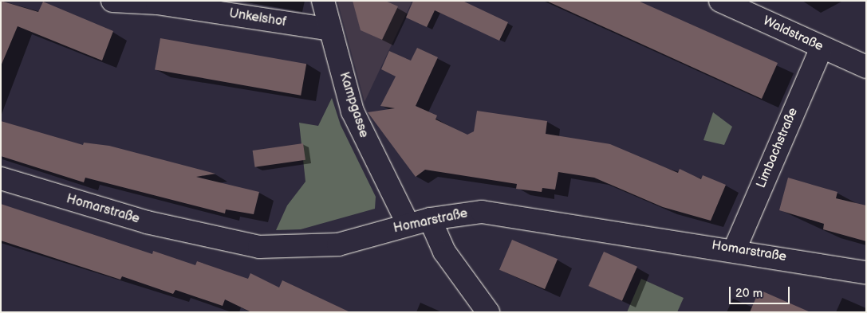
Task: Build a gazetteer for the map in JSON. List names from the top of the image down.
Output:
{
  "streets": {
    "street": [
      "Unkelshof",
      "Waldstraße",
      "Kampgasse",
      "Limbachstraße",
      "Homarstraße"
    ]
  },
  "crossings": [
    ["Unkelshof", "Kampgasse"],
    ["Waldstraße", "Limbachstraße"],
    ["Kampgasse", "Homarstraße"],
    ["Limbachstraße", "Homarstraße"]
  ],
  "scale_bar": "20 m"
}
